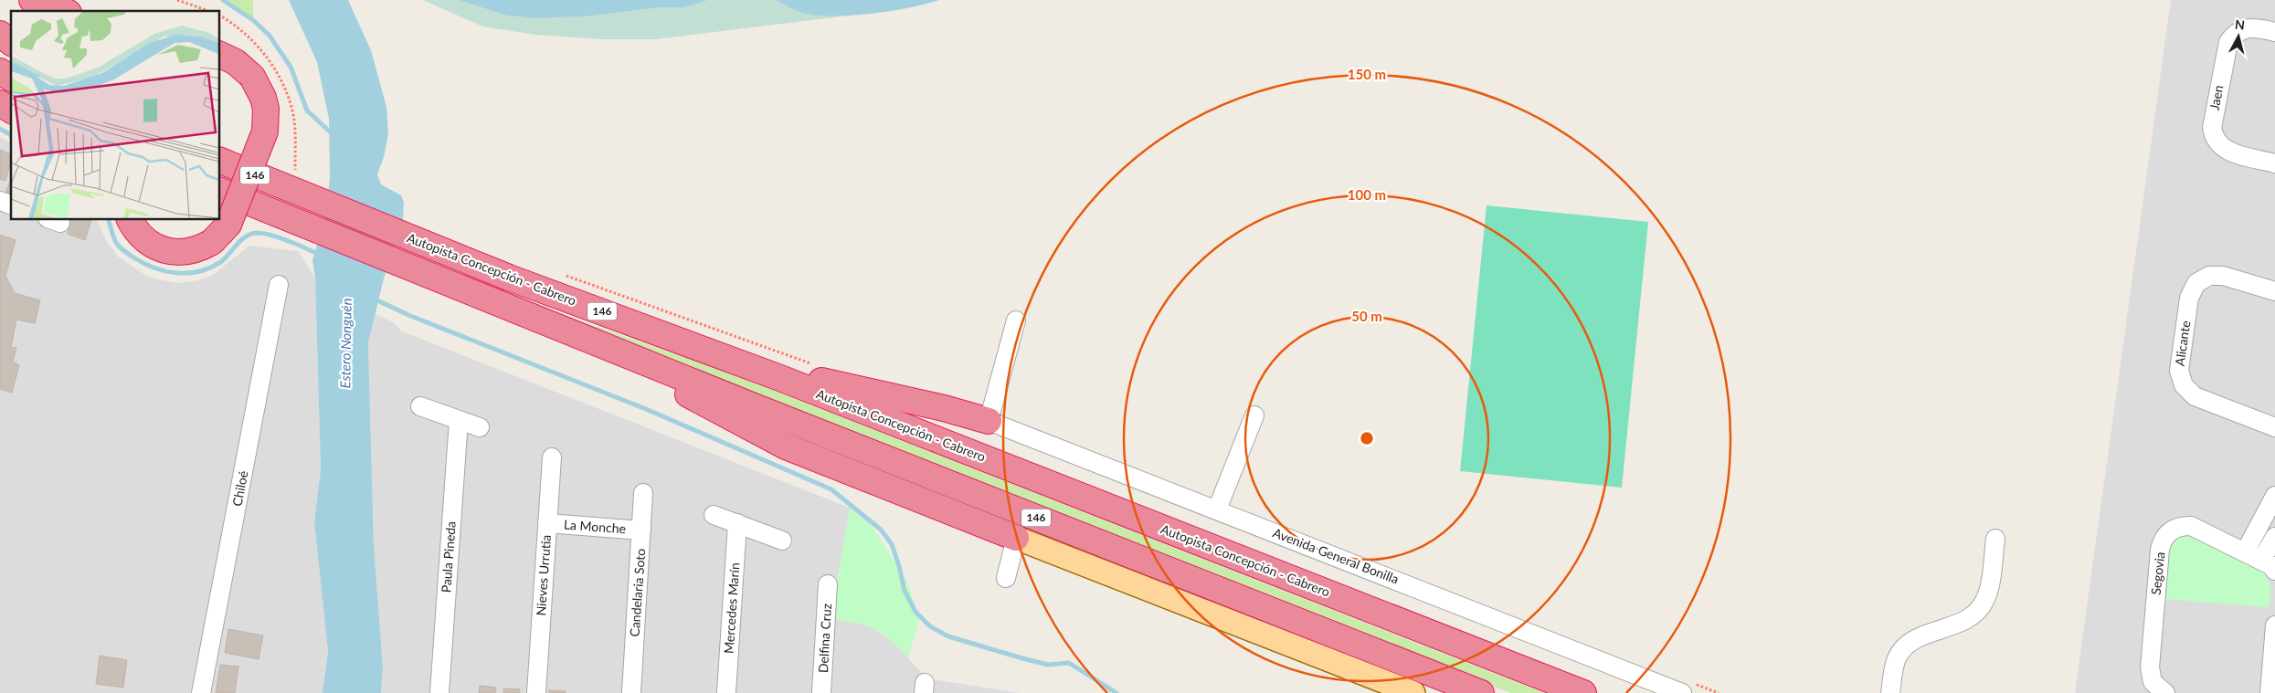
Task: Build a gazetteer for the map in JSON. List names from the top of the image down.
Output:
{
  "streets": {
    "highway": ["146", "Autopista Concepción - Cabrero"],
    "street": [
      "Jaen",
      "Alicante",
      "Chiloé",
      "La Monche",
      "Avenida General Bonilla",
      "Paula Pineda",
      "Segovia",
      "Nieves Urrutia",
      "Candelaria Soto",
      "Mercedes Marín",
      "Delfina Cruz"
    ]
  },
  "crossings": [
    ["La Monche", "Nieves Urrutia"],
    ["La Monche", "Candelaria Soto"]
  ],
  "water": ["Estero Nonguén"],
  "north": "top",
  "rings": ["150 m", "100 m", "50 m"]
}
